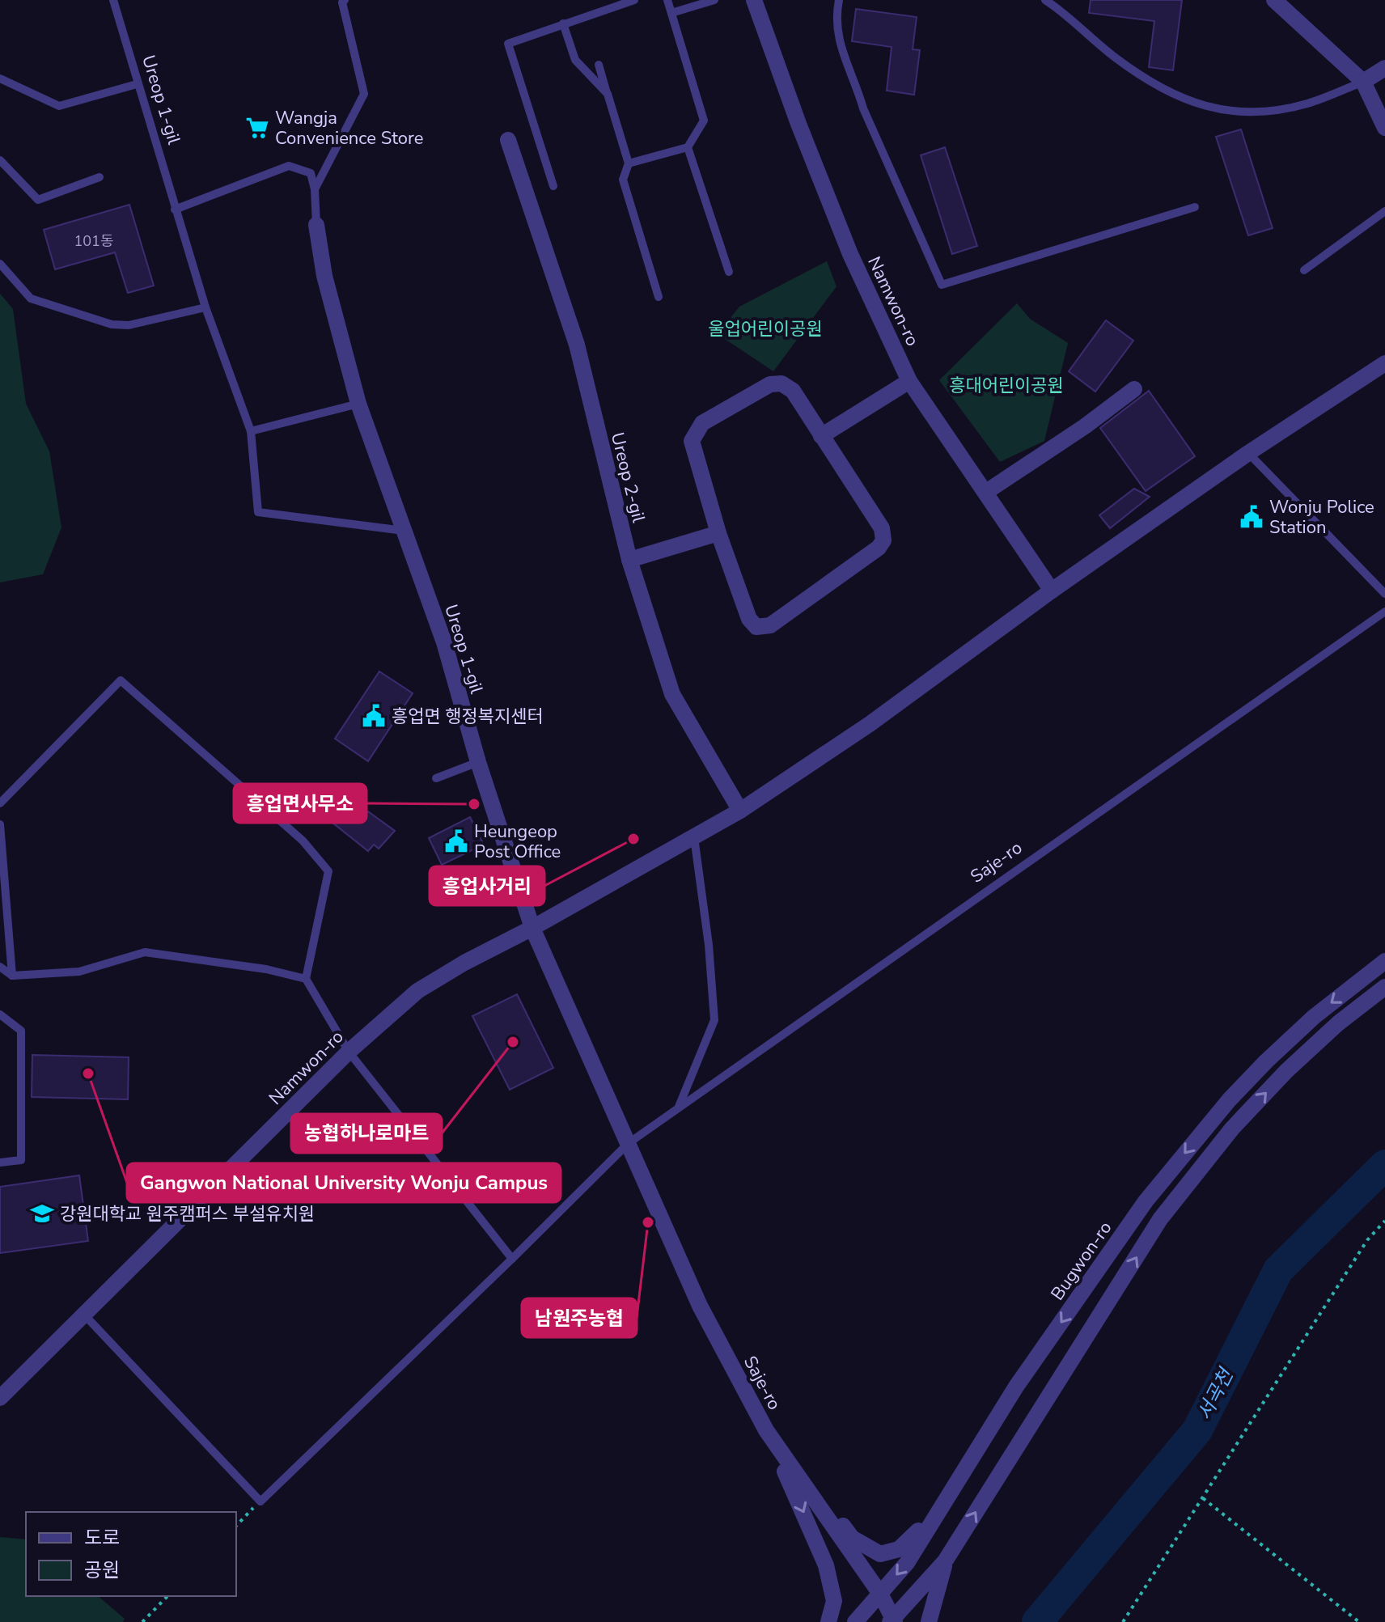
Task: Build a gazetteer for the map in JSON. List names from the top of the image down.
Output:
{
  "streets": {
    "street": [
      "Ureop 1-gil",
      "Namwon-ro",
      "Ureop 2-gil",
      "Saje-ro",
      "Bugwon-ro"
    ]
  },
  "crossings": [
    ["Ureop 1-gil", "Namwon-ro"],
    ["Ureop 1-gil", "Saje-ro"],
    ["Namwon-ro", "Ureop 2-gil"],
    ["Namwon-ro", "Saje-ro"],
    ["Saje-ro", "Bugwon-ro"]
  ],
  "water": ["서곡천"],
  "parks": ["울업어린이공원", "흥대어린이공원"],
  "places": {
    "supermarket": ["Wangja Convenience Store"],
    "public building": ["Wonju Police Station", "흥업면 행정복지센터", "Heungeop Post Office"],
    "other": [
      "흥업면사무소",
      "흥업사거리",
      "농협하나로마트",
      "Gangwon National University Wonju Campus",
      "남원주농협"
    ],
    "school or university": ["강원대학교 원주캠퍼스 부설유치원"]
  },
  "house_numbers": ["101동"],
  "legend": ["도로", "공원"]
}
